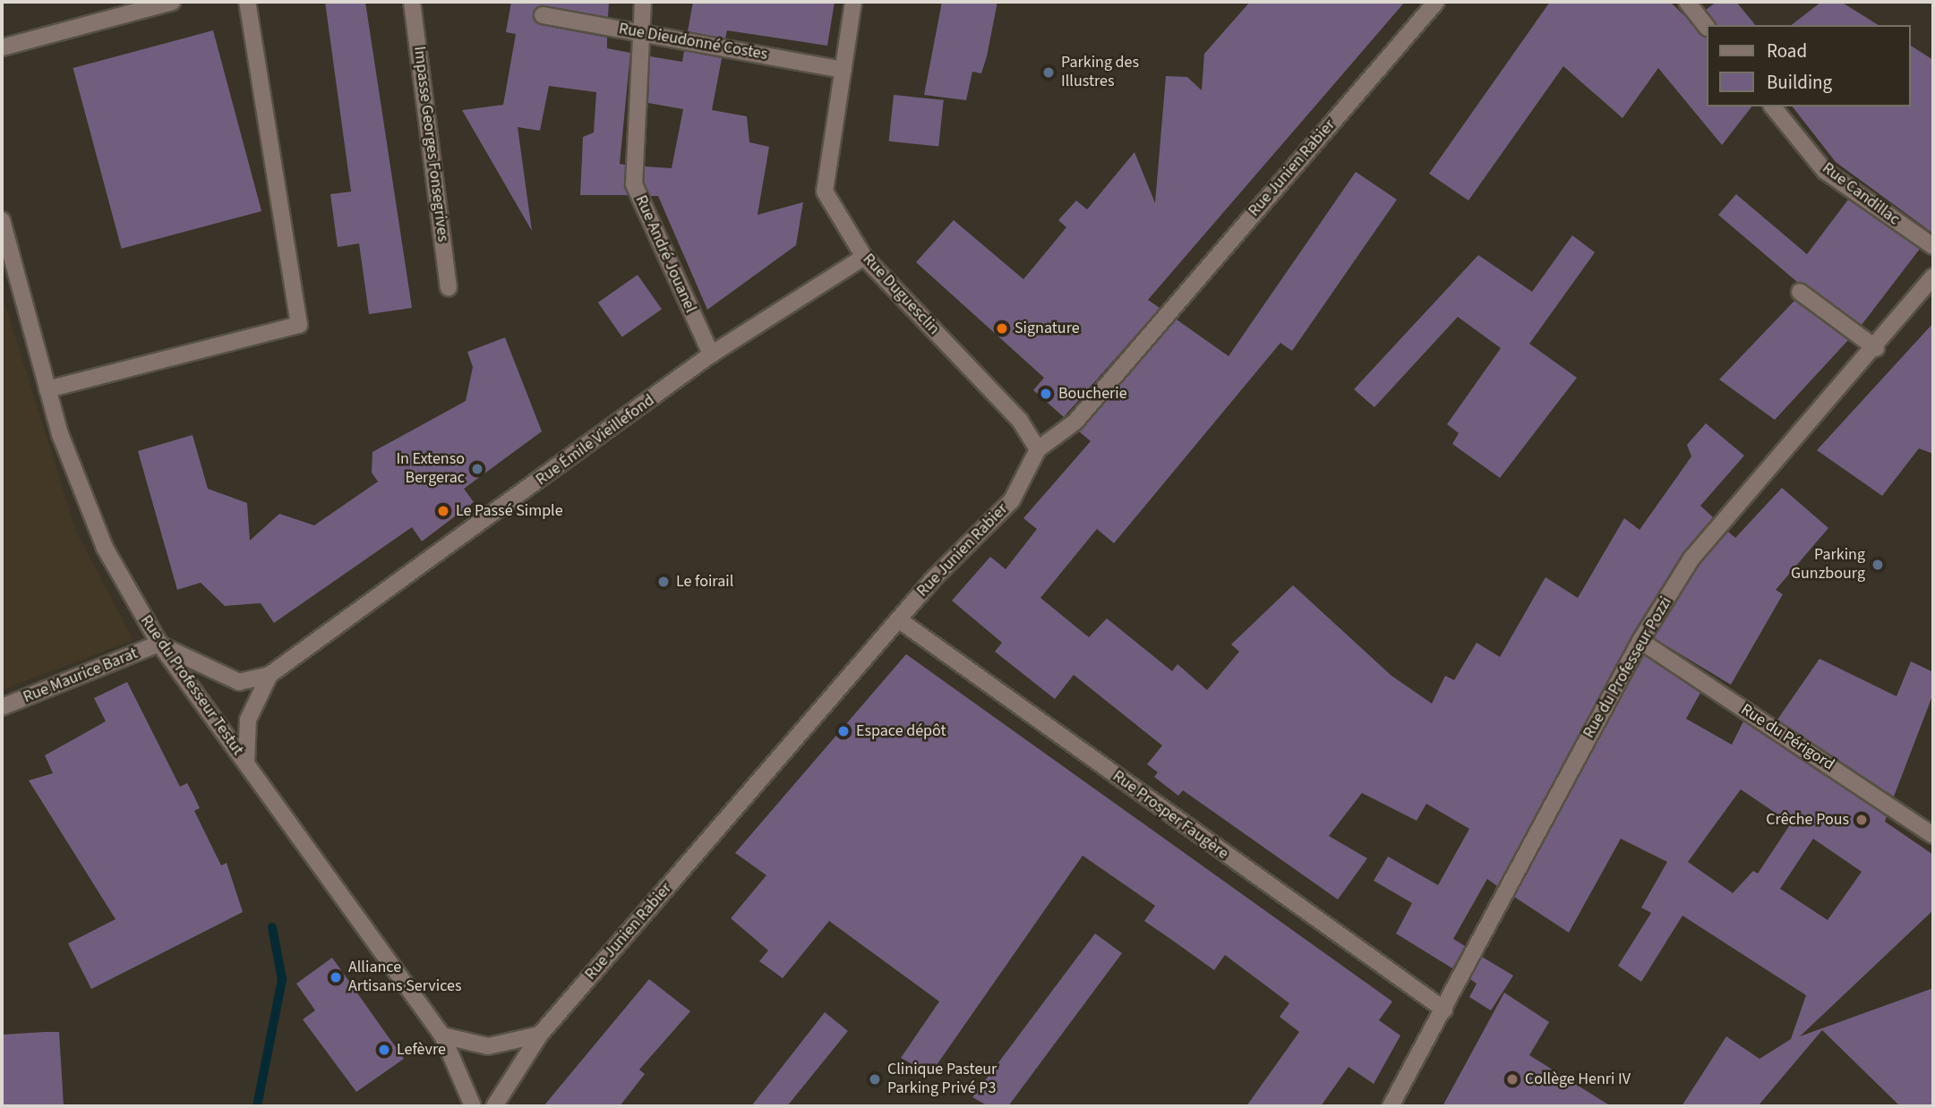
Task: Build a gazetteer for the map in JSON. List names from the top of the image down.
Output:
{
  "streets": {
    "street": [
      "Rue Dieudonné Costes",
      "Impasse Georges Fonsegrives",
      "Rue Junien Rabier",
      "Rue Candillac",
      "Rue André Jouanel",
      "Rue Duguesclin",
      "Rue Émile Vieillefond",
      "Rue du Professeur Pozzi",
      "Rue Maurice Barat",
      "Rue du Professeur Testut",
      "Rue du Périgord",
      "Rue Prosper Faugère"
    ]
  },
  "crossings": [
    ["Rue Dieudonné Costes", "Rue André Jouanel"],
    ["Rue Dieudonné Costes", "Rue Duguesclin"],
    ["Rue Junien Rabier", "Rue Duguesclin"],
    ["Rue Junien Rabier", "Rue Prosper Faugère"],
    ["Rue André Jouanel", "Rue Émile Vieillefond"],
    ["Rue Duguesclin", "Rue Émile Vieillefond"],
    ["Rue Émile Vieillefond", "Rue Maurice Barat"],
    ["Rue Émile Vieillefond", "Rue du Professeur Testut"],
    ["Rue du Professeur Pozzi", "Rue du Périgord"],
    ["Rue du Professeur Pozzi", "Rue Prosper Faugère"],
    ["Rue Maurice Barat", "Rue du Professeur Testut"]
  ],
  "places": [
    "Parking des Illustres",
    "Signature",
    "Boucherie",
    "In Extenso Bergerac",
    "Le Passé Simple",
    "Parking Gunzbourg",
    "Le foirail",
    "Espace dépôt",
    "Crêche Pous",
    "Alliance Artisans Services",
    "Lefèvre",
    "Clinique Pasteur Parking Privé P3",
    "Collège Henri IV"
  ],
  "legend": ["Road", "Building"]
}
